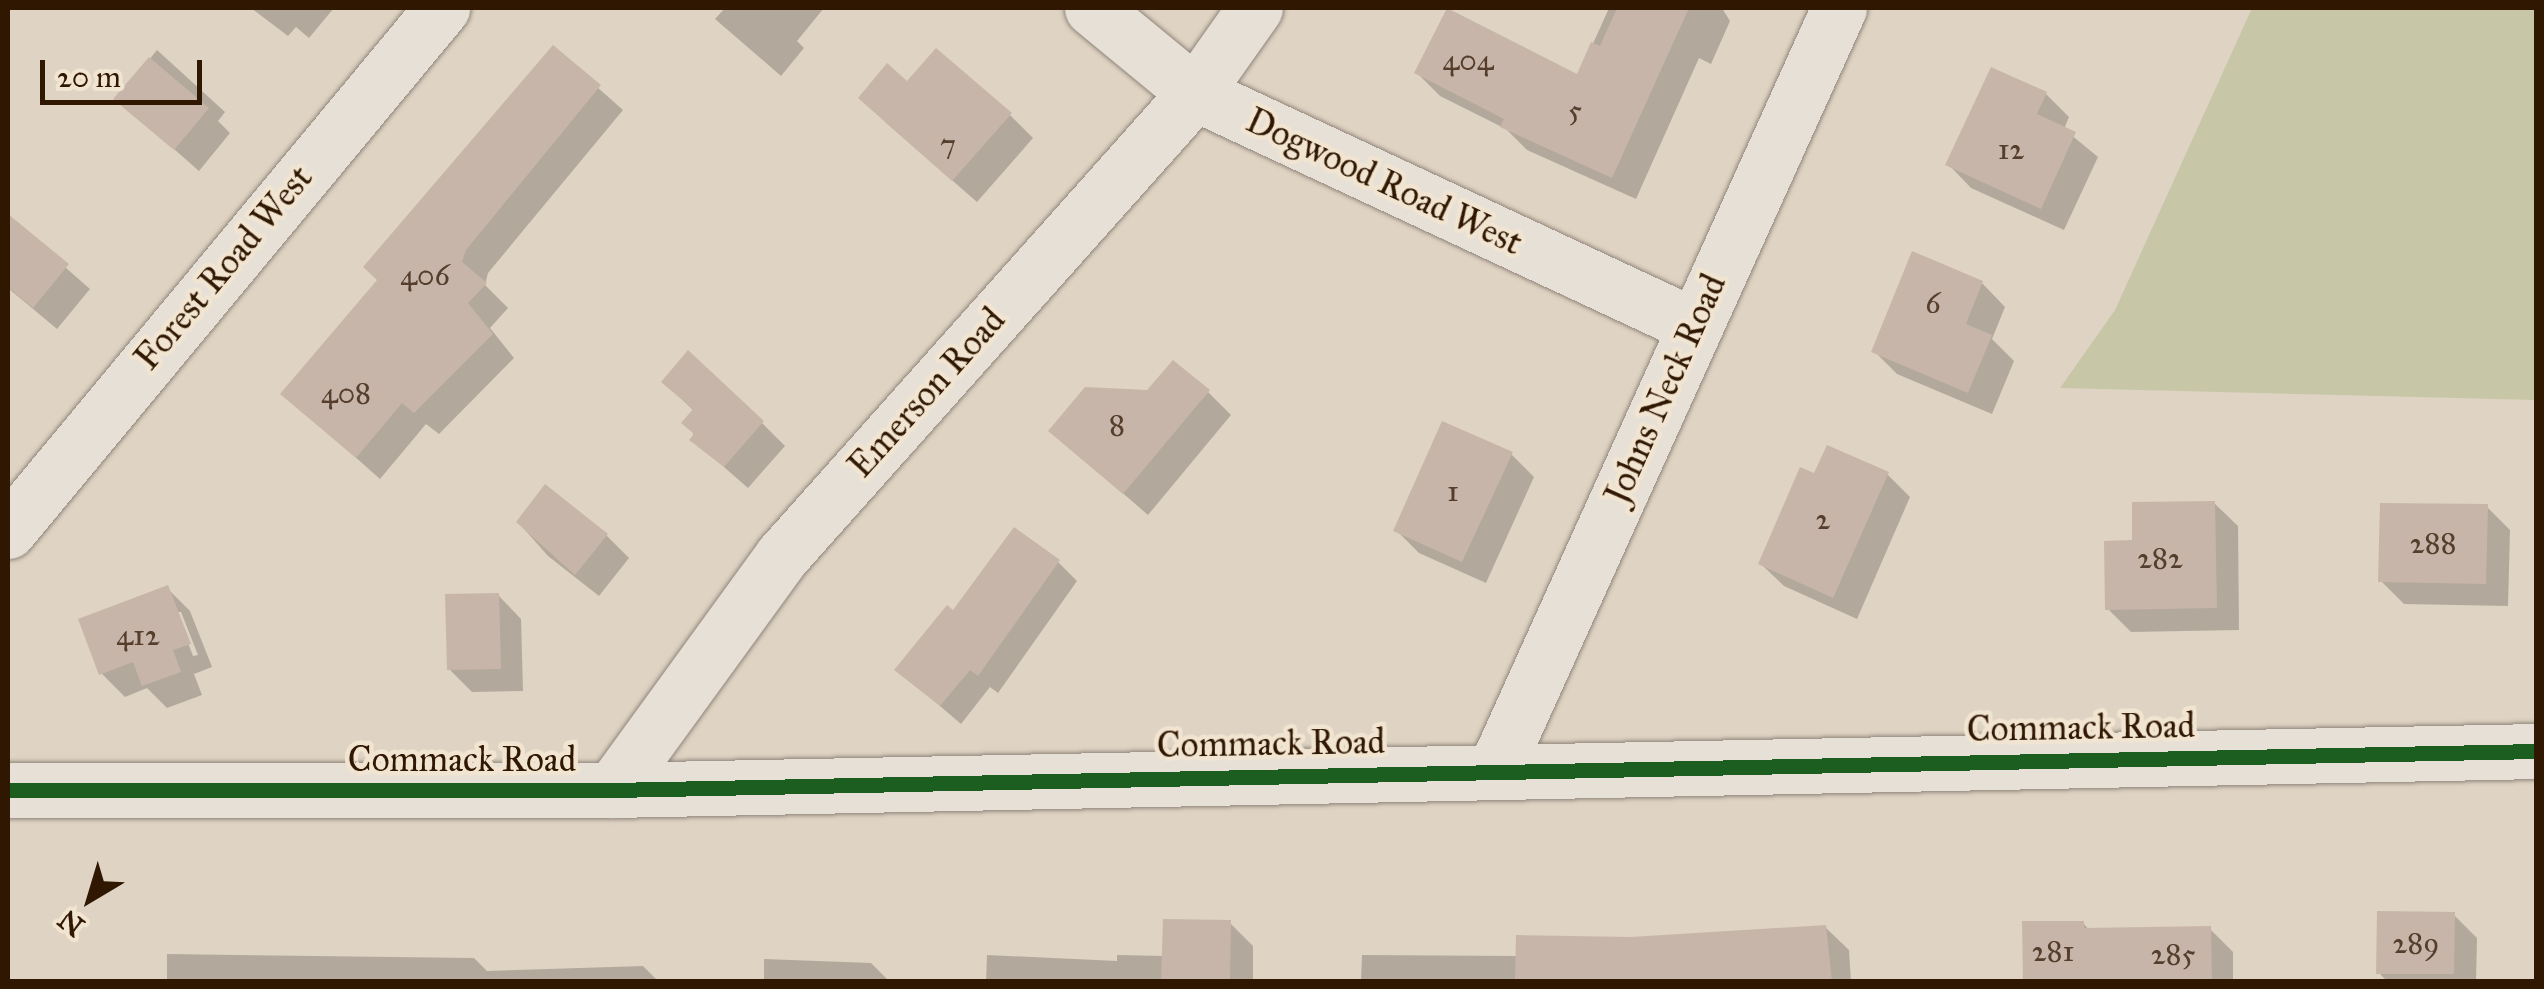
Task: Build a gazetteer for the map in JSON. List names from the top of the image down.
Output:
{
  "streets": {
    "street": [
      "Dogwood Road West",
      "Forest Road West",
      "Johns Neck Road",
      "Emerson Road",
      "Commack Road"
    ]
  },
  "crossings": [
    ["Dogwood Road West", "Johns Neck Road"],
    ["Dogwood Road West", "Emerson Road"],
    ["Johns Neck Road", "Commack Road"],
    ["Emerson Road", "Commack Road"]
  ],
  "house_numbers": [
    "404",
    "5",
    "7",
    "12",
    "406",
    "6",
    "408",
    "8",
    "1",
    "2",
    "288",
    "282",
    "412",
    "289",
    "281",
    "285"
  ],
  "scale_bar": "20 m",
  "north": "bottom left"
}
